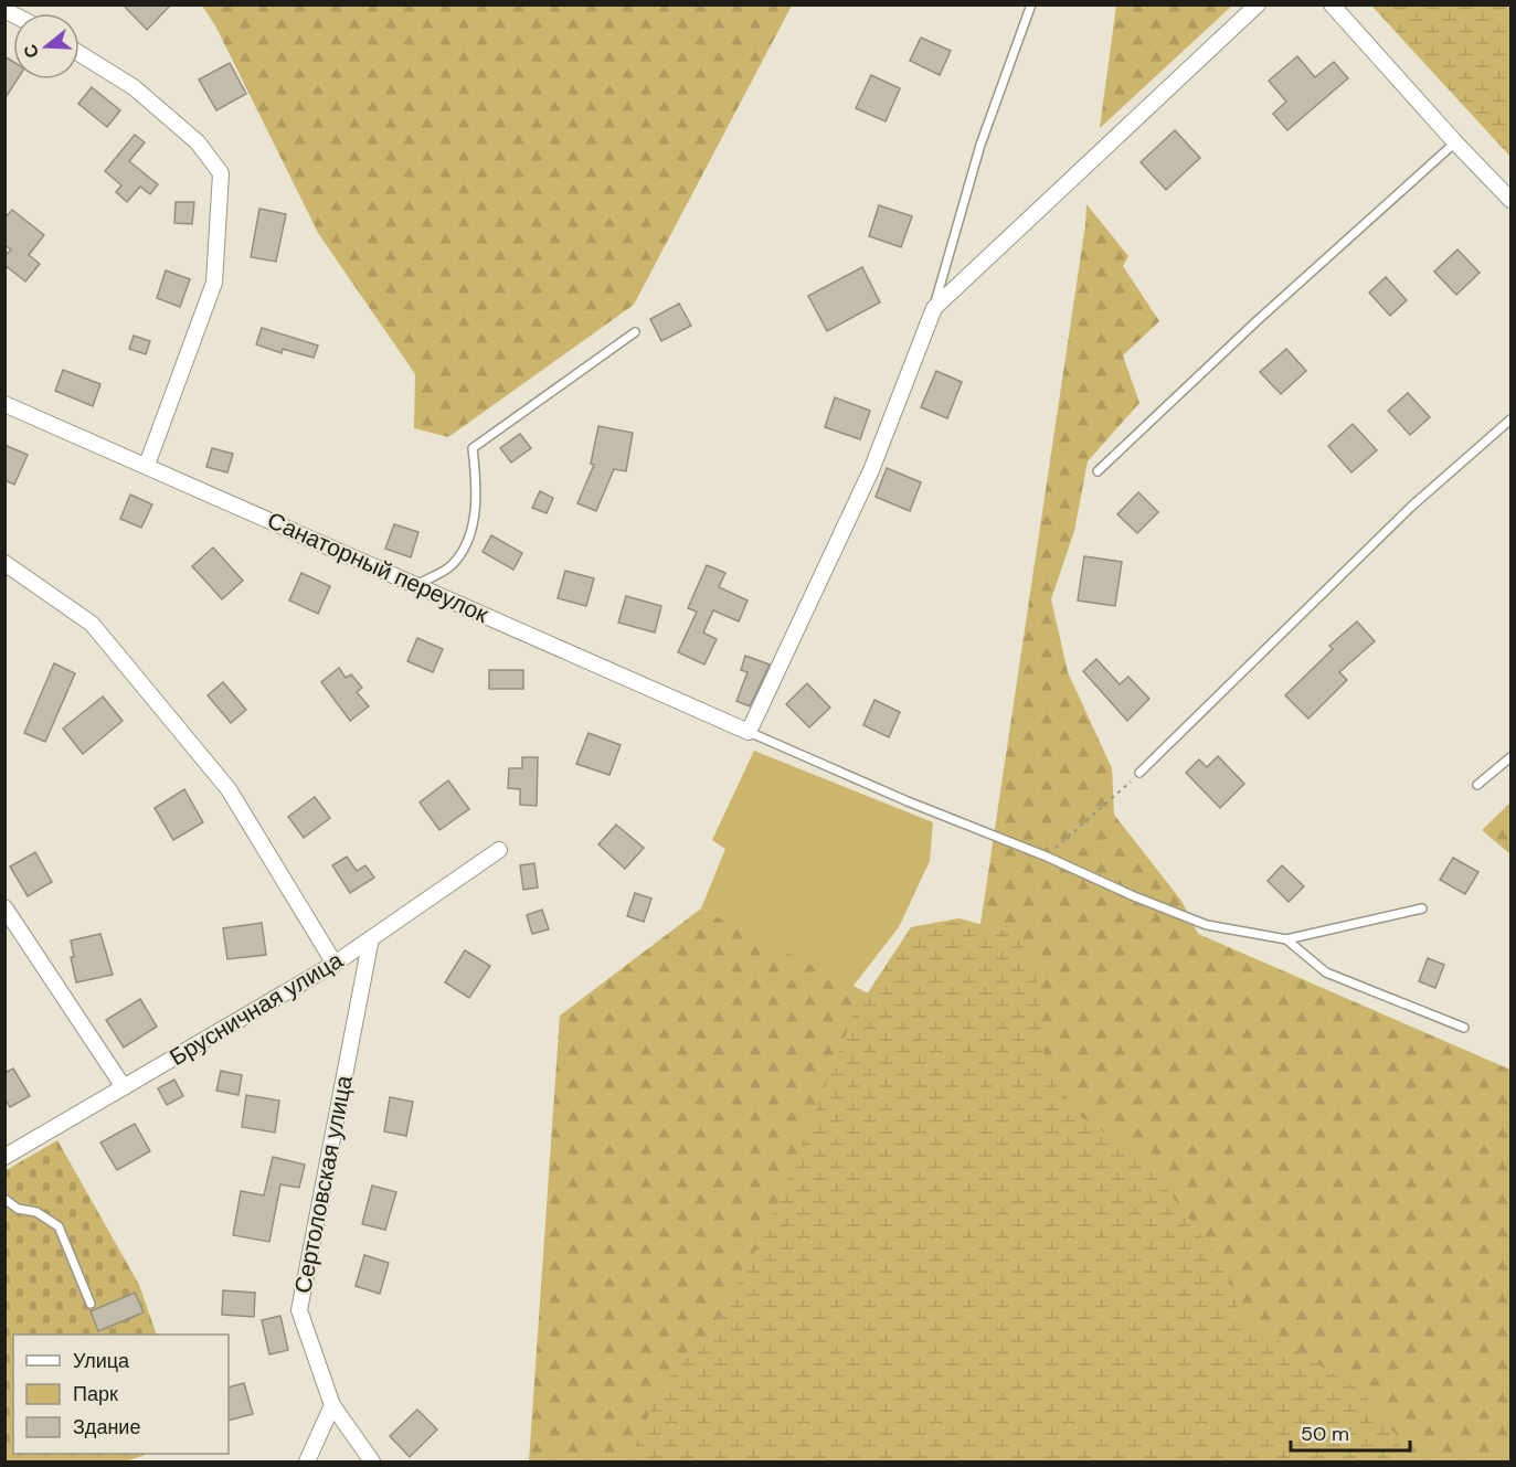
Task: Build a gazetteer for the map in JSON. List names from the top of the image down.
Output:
{
  "streets": {
    "street": ["Санаторный переулок", "Брусничная улица", "Сертоловская улица"]
  },
  "crossings": [
    ["Брусничная улица", "Сертоловская улица"]
  ],
  "legend": ["Улица", "Парк", "Здание"],
  "scale_bar": "50 m",
  "north": "left"
}
